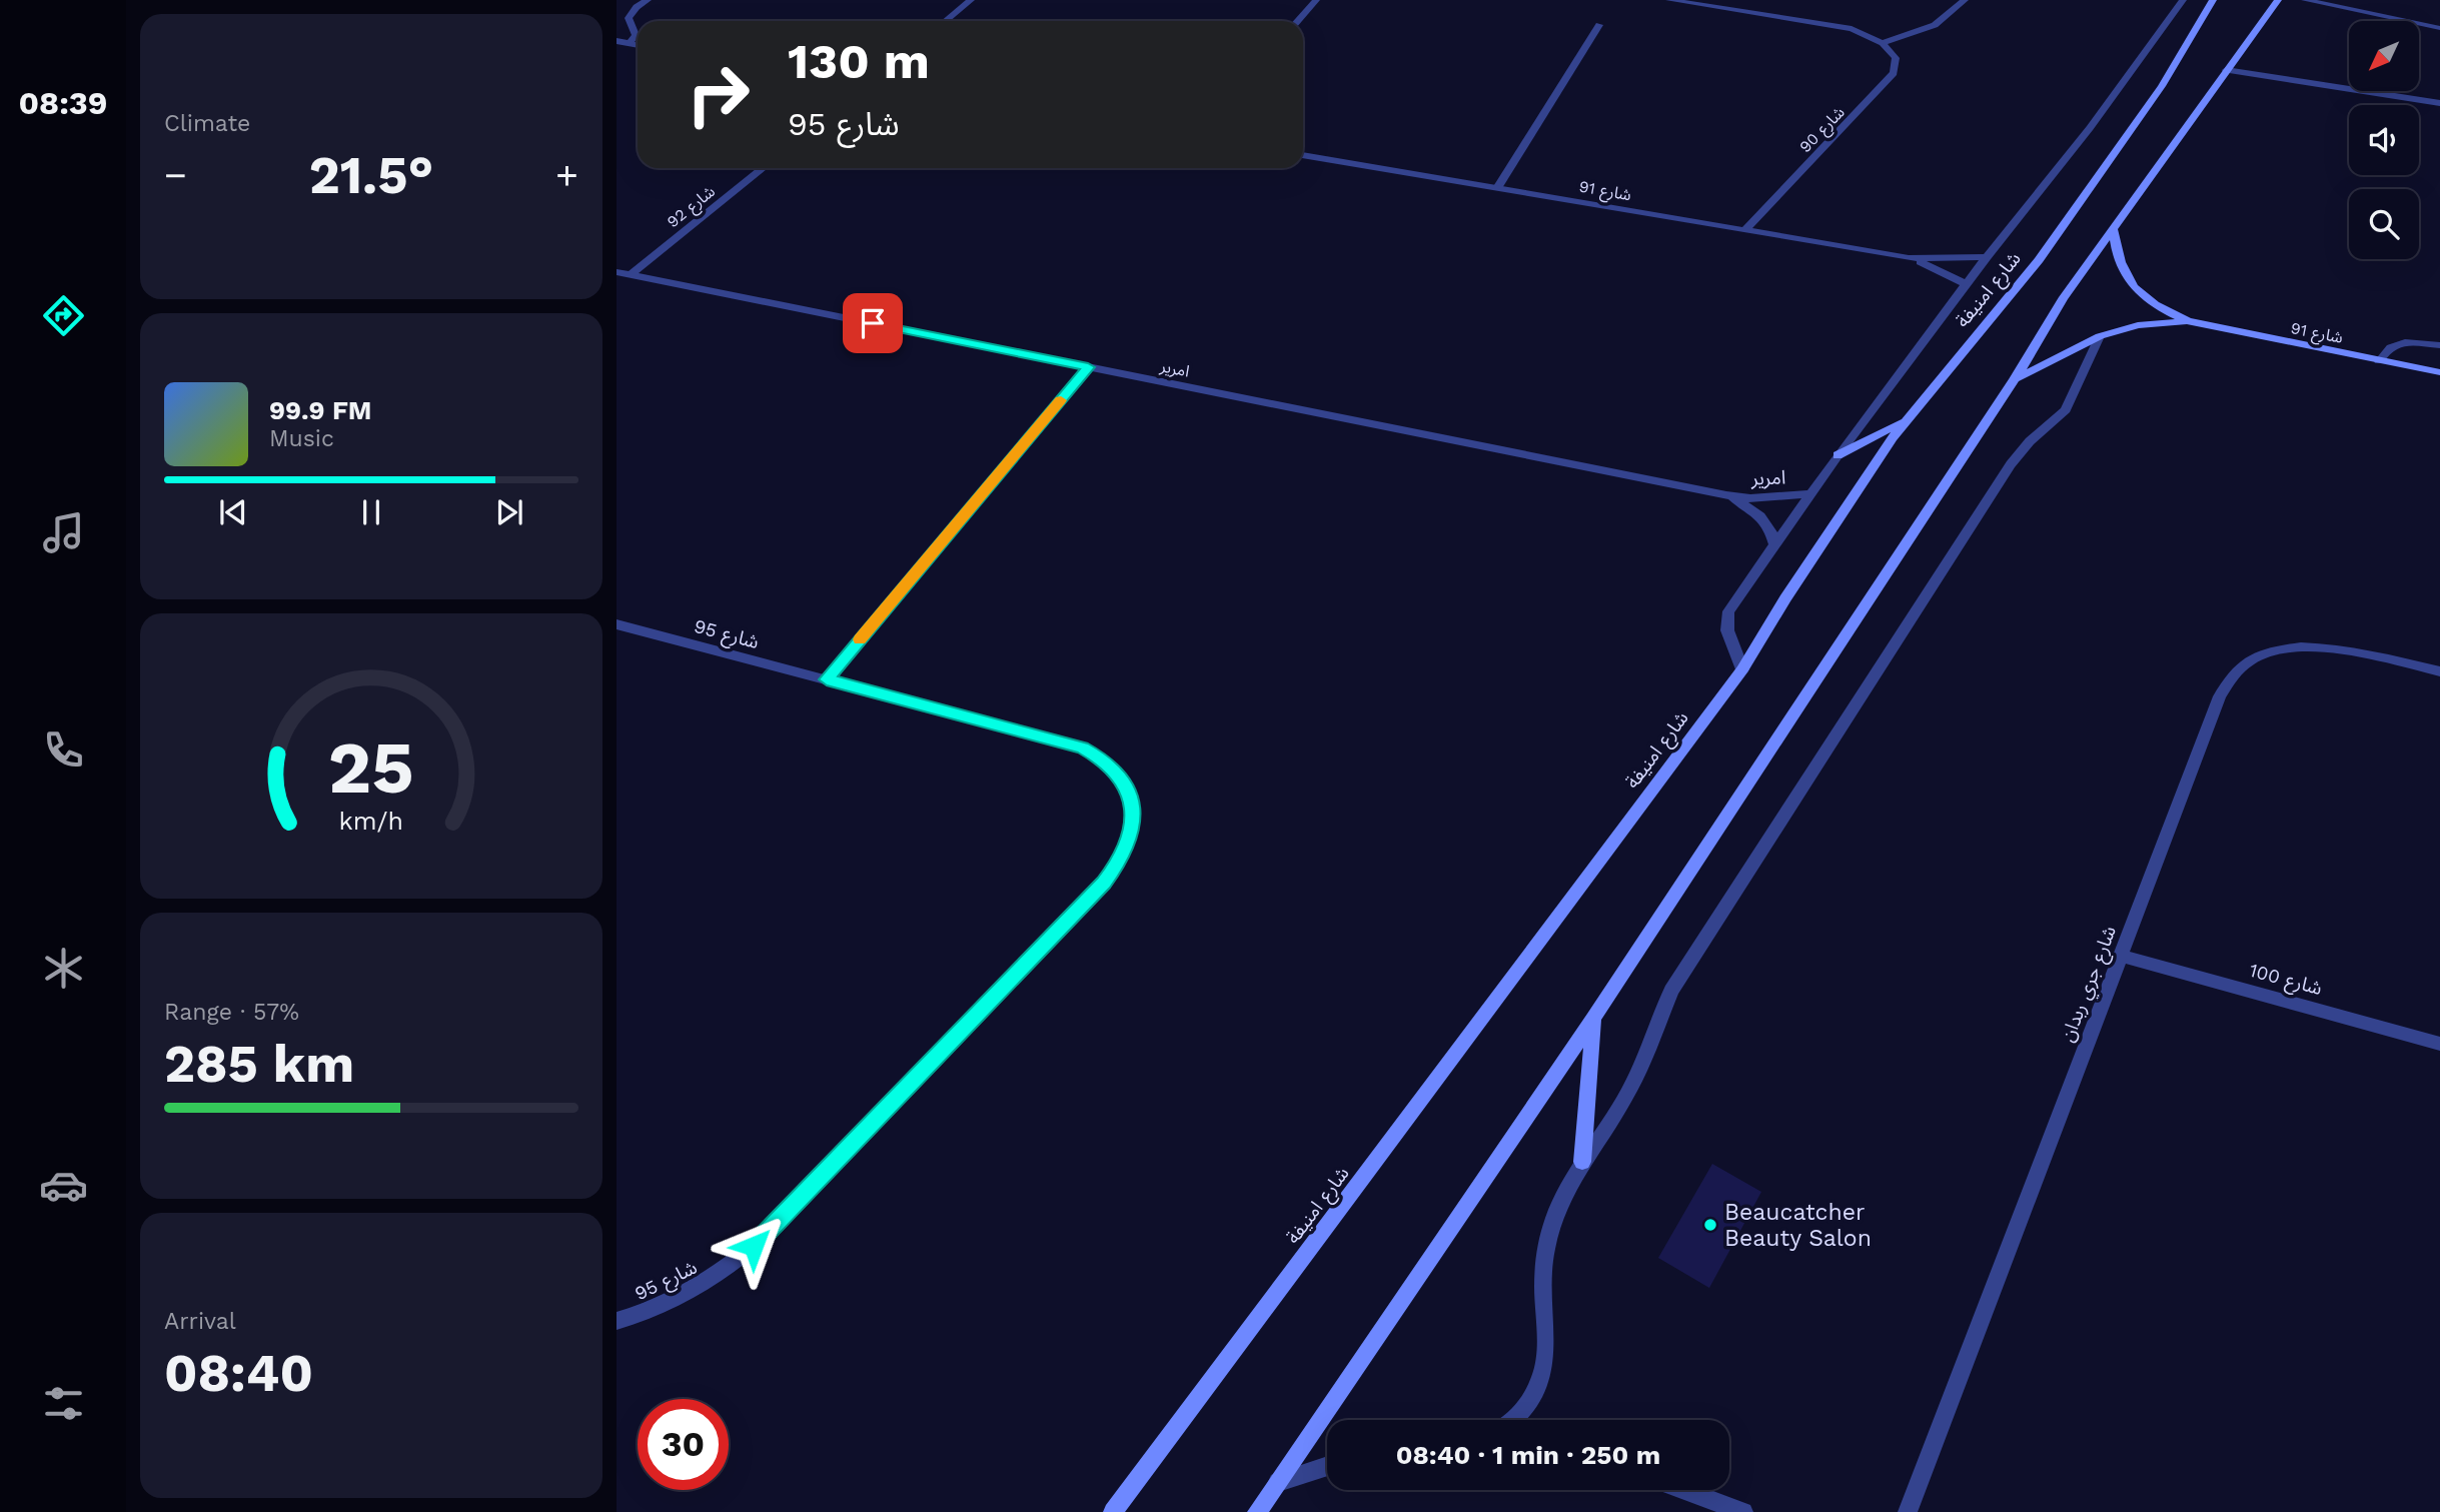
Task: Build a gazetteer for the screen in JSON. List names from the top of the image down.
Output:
{
  "streets": {
    "street": [
      "شارع 90",
      "شارع 91",
      "شارع 92",
      "شارع امنيفة",
      "امرير",
      "شارع 95",
      "شارع 100",
      "شارع جري ربدان"
    ]
  },
  "crossings": [
    ["شارع 90", "شارع 91"],
    ["شارع 92", "امرير"],
    ["شارع 100", "شارع جري ربدان"]
  ],
  "places": ["Beaucatcher Beauty Salon"],
  "north": "bottom left",
  "page": {
    "tabs": "08:39",
    "tile": [
      "Climate",
      ["Range · 57%", "285 km"],
      ["Arrival", "08:40"]
    ],
    "turn": ["130 m", "شارع 95"],
    "heat": ["−", "21.5°", "+"],
    "song": ["99.9 FM", "Music"],
    "limit": "30",
    "trip": "08:40 · 1 min · 250 m",
    "gauge": ["25", "km/h"]
  }
}
